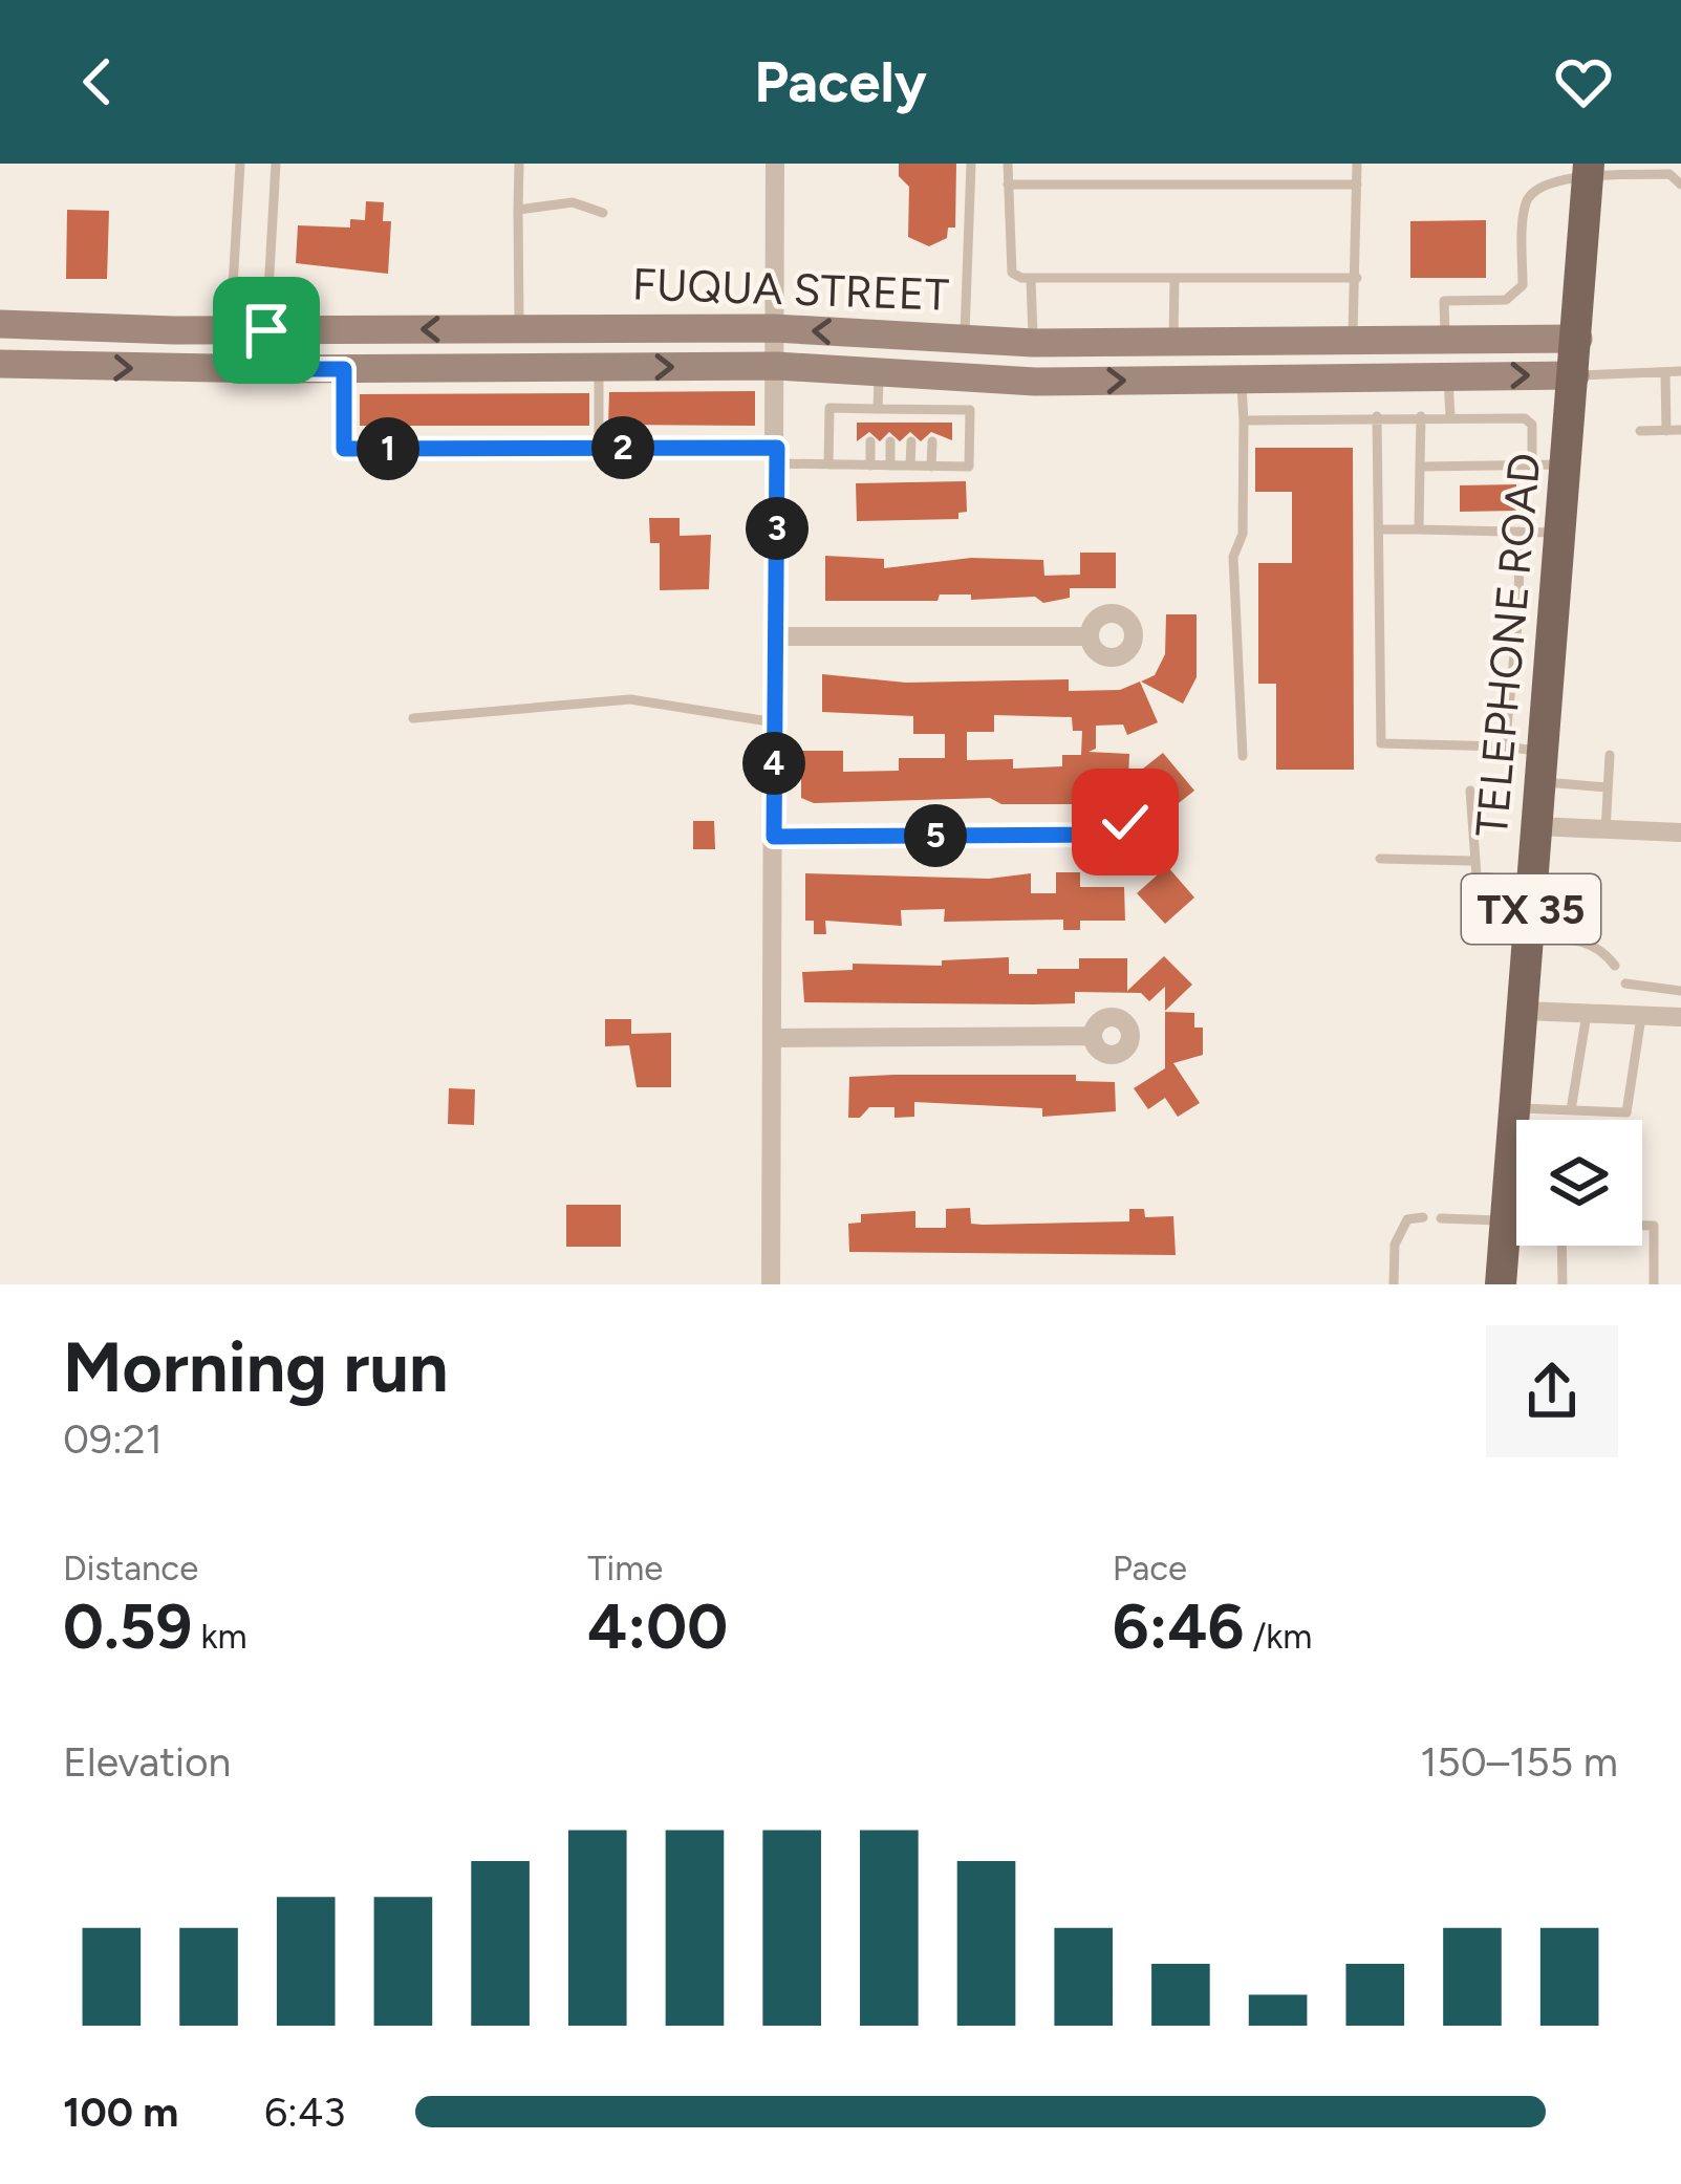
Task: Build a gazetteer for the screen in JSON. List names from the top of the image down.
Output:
{
  "streets": {
    "main road": ["FUQUA STREET", "TELEPHONE ROAD", "TX 35"]
  },
  "crossings": [
    ["FUQUA STREET", "TELEPHONE ROAD"]
  ],
  "page": {
    "header": "Pacely",
    "pins": [
      "2",
      "1",
      "3",
      "4",
      "5"
    ],
    "heading": ["Morning run", "09:21"],
    "stats": [
      ["Distance", "0.59 km"],
      ["Time", "4:00"],
      ["Pace", "6:46 /km"]
    ],
    "chart": ["Elevation", "150–155 m"],
    "list": [
      {
        "name": "100 m",
        "note": "6:43"
      }
    ]
  }
}
